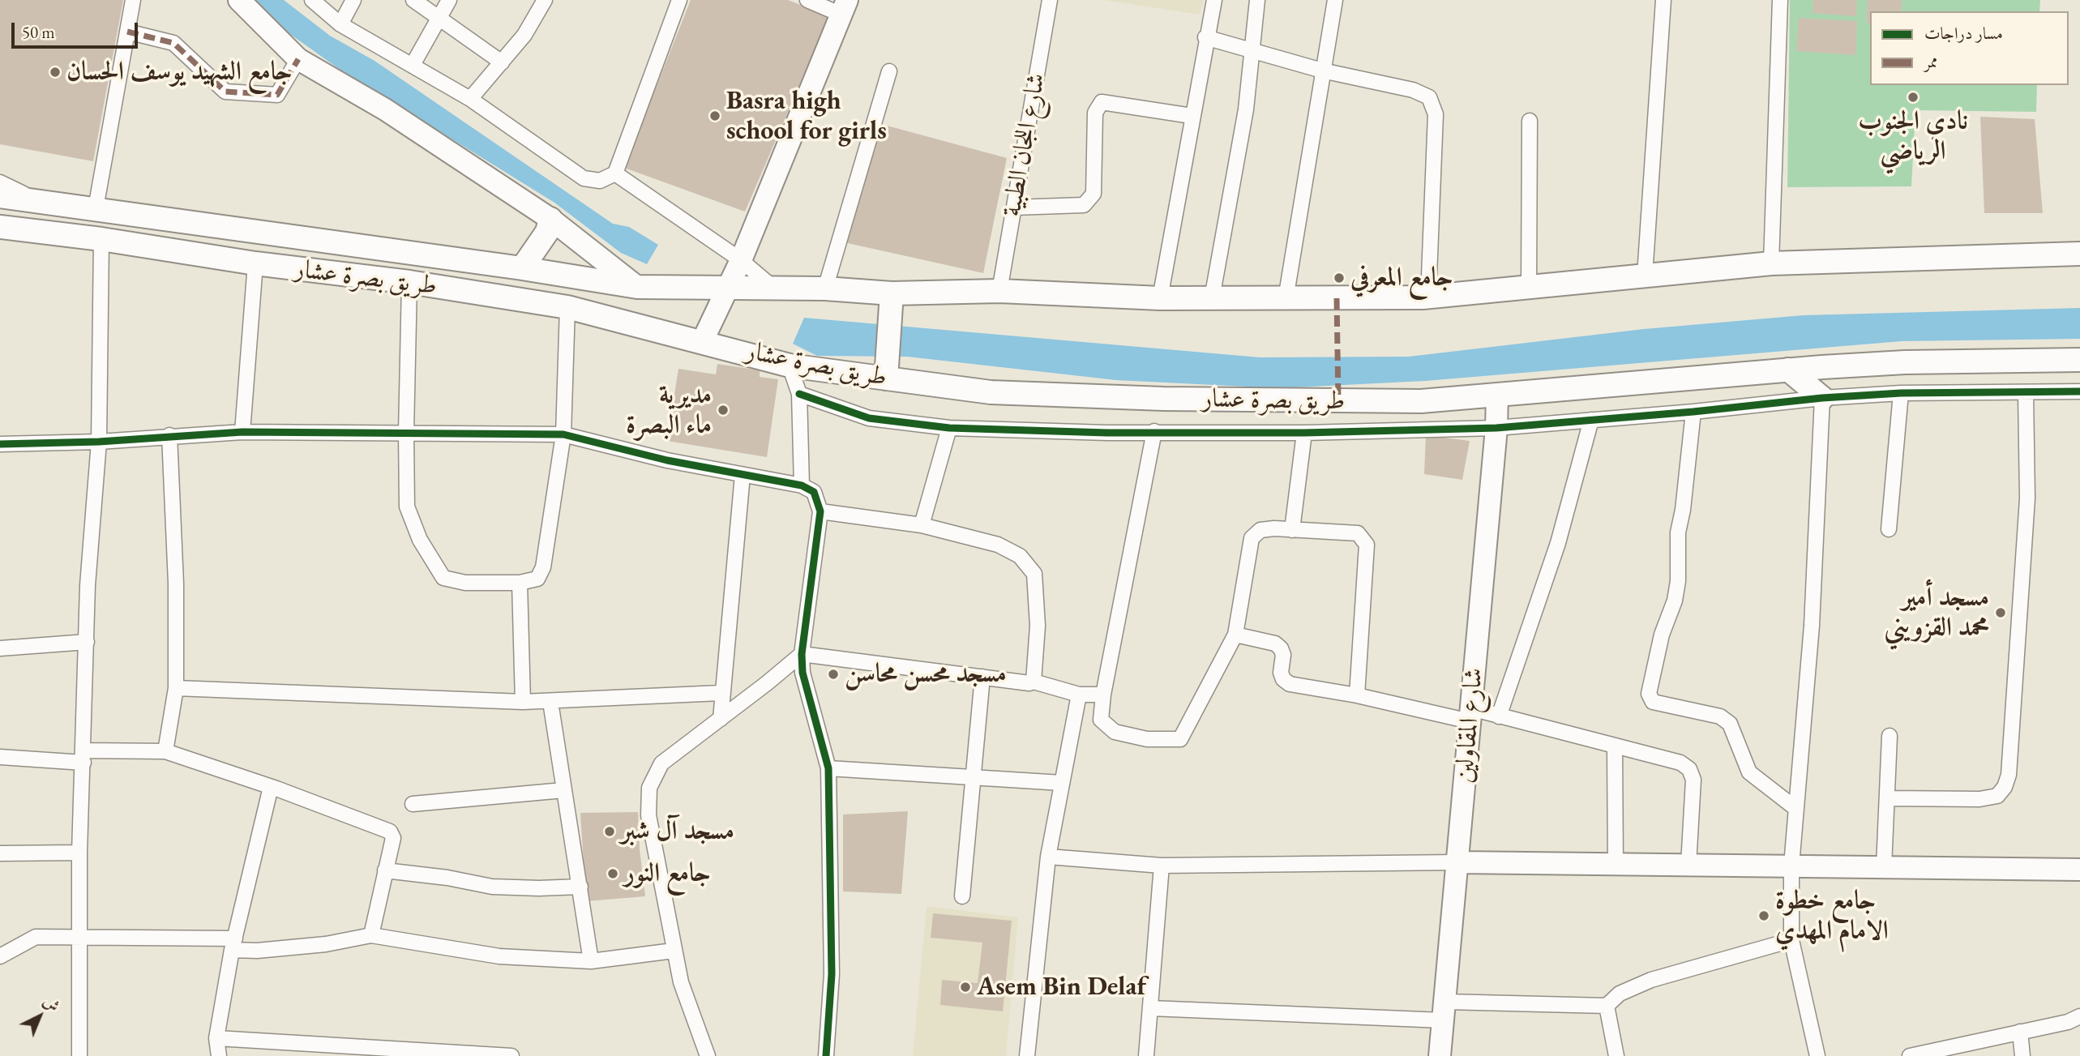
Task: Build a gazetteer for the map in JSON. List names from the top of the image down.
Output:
{
  "streets": {
    "main road": ["طريق بصرة عشار"],
    "street": ["شارع اللجان الطبية", "شارع المقاولين"]
  },
  "crossings": [
    ["طريق بصرة عشار", "شارع المقاولين"]
  ],
  "places": [
    "جامع الشهيد يوسف الحسان",
    "نادي الجنوب الرياضي",
    "Basra high school for girls",
    "جامع المعرفي",
    "مديرية ماء البصرة",
    "مسجد أمير محمد القزويني",
    "مسجد محسن محاسن",
    "مسجد آل شبر",
    "جامع النور",
    "جامع خطوة الامام المهدي",
    "Asem Bin Delaf"
  ],
  "legend": ["مسار دراجات", "ممر"],
  "scale_bar": "50 m",
  "north": "top right"
}
